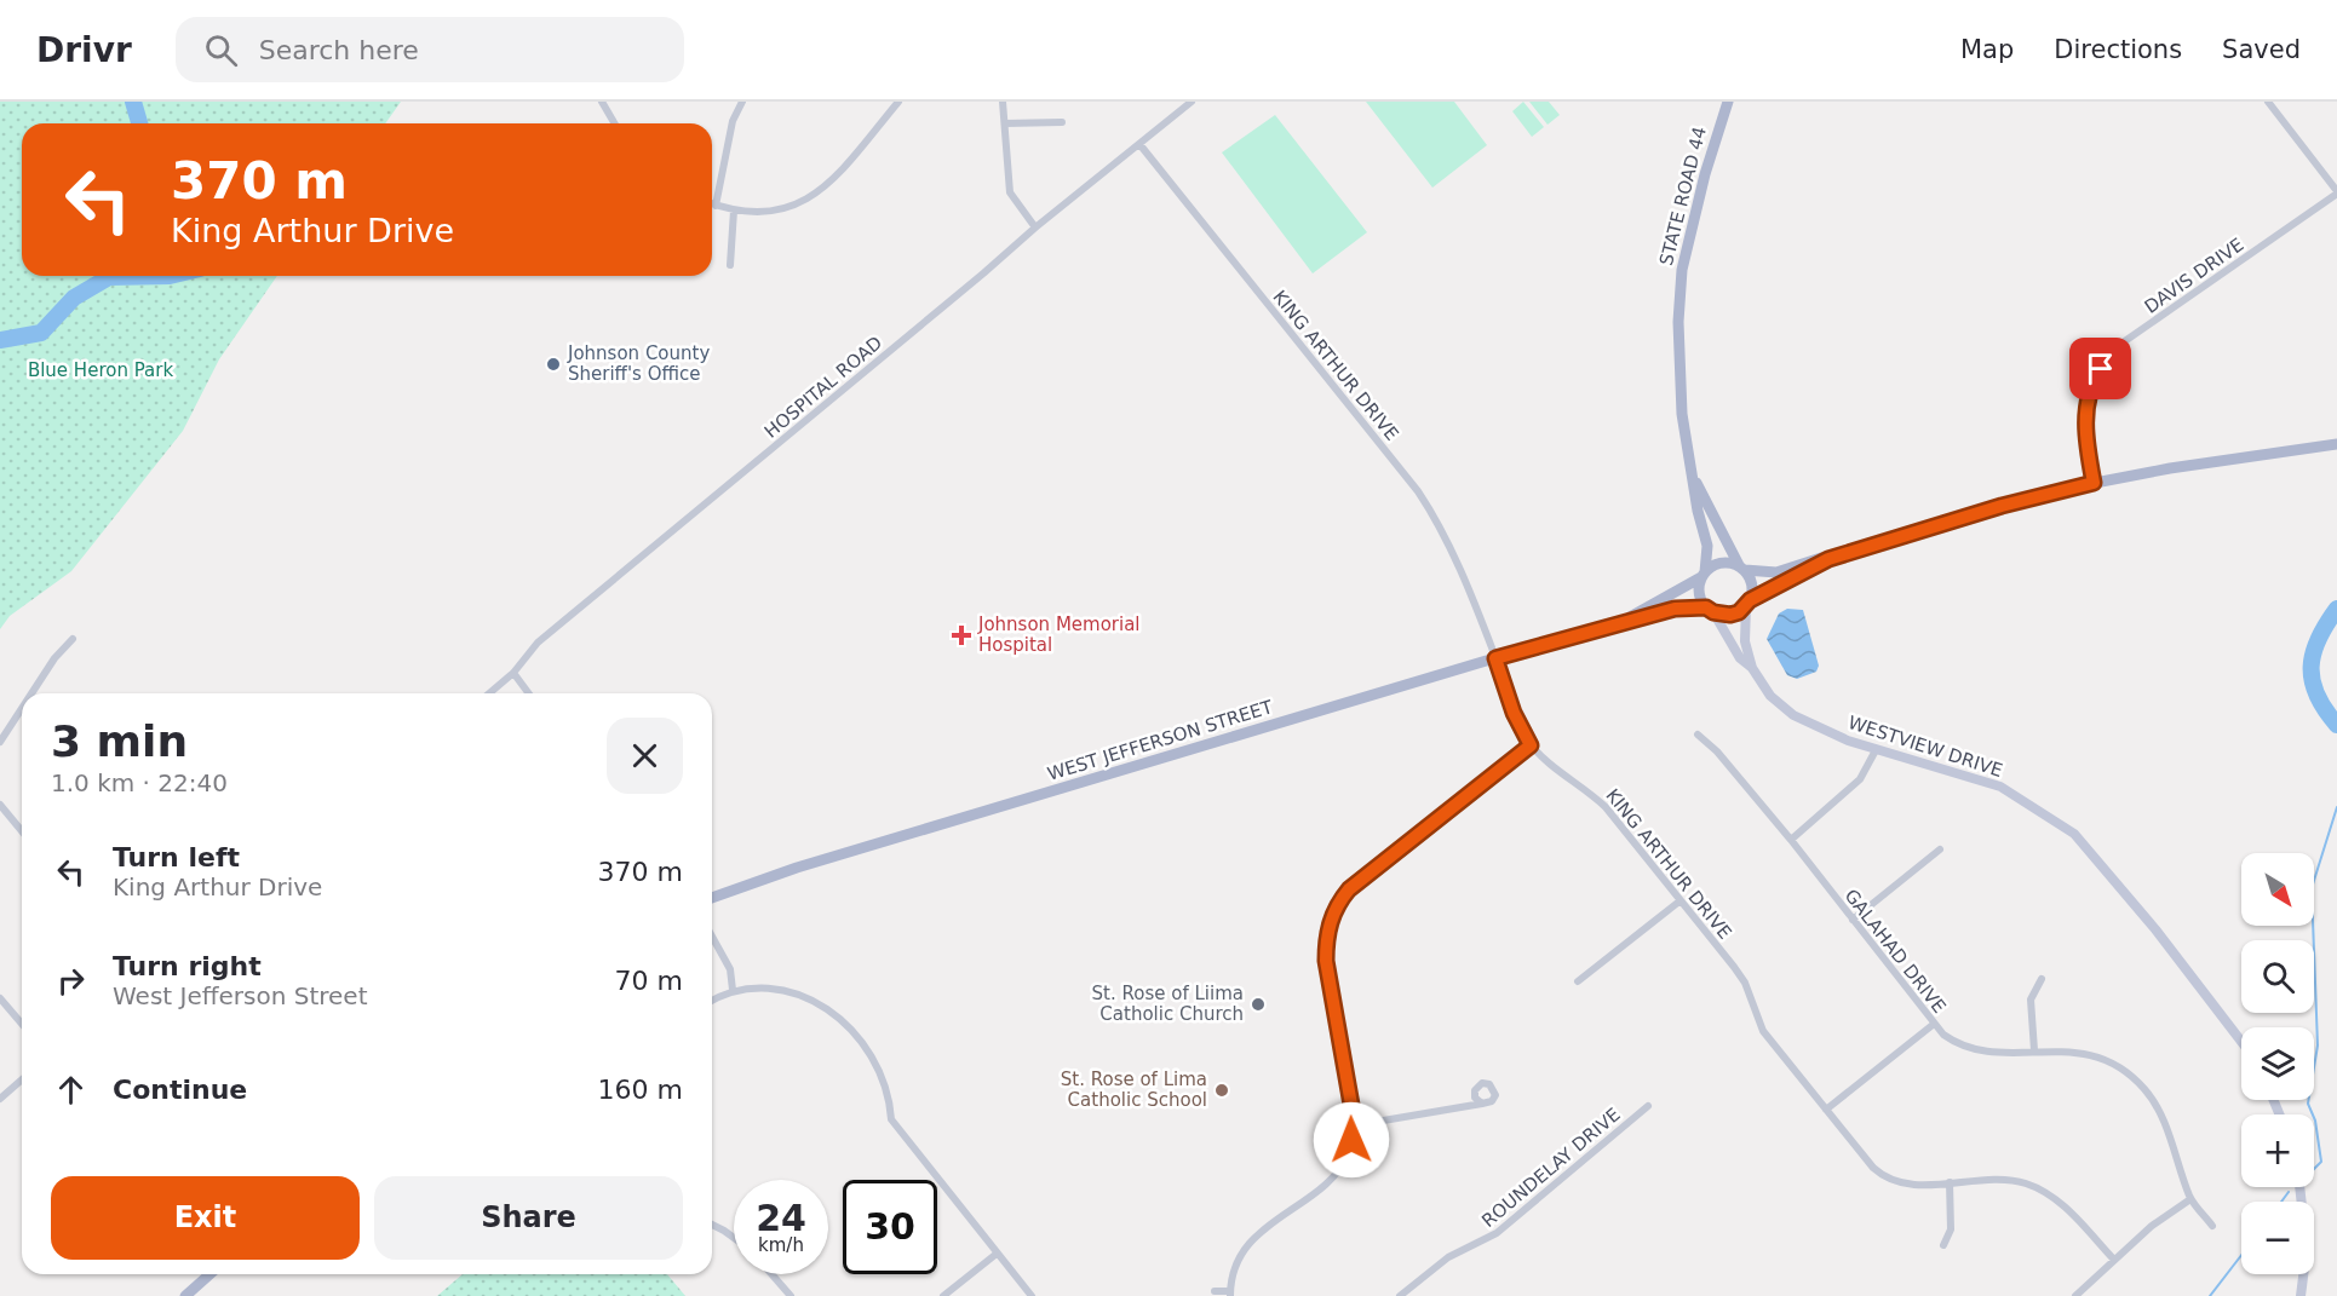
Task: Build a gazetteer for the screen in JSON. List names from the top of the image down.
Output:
{
  "streets": {
    "main road": ["STATE ROAD 44", "WEST JEFFERSON STREET"],
    "street": [
      "DAVIS DRIVE",
      "KING ARTHUR DRIVE",
      "HOSPITAL ROAD",
      "WESTVIEW DRIVE",
      "GALAHAD DRIVE",
      "ROUNDELAY DRIVE"
    ]
  },
  "crossings": [
    ["STATE ROAD 44", "WEST JEFFERSON STREET"],
    ["STATE ROAD 44", "WESTVIEW DRIVE"],
    ["KING ARTHUR DRIVE", "HOSPITAL ROAD"],
    ["KING ARTHUR DRIVE", "WEST JEFFERSON STREET"],
    ["WEST JEFFERSON STREET", "WESTVIEW DRIVE"]
  ],
  "parks": ["Blue Heron Park"],
  "places": {
    "other": ["Johnson County Sheriff's Office", "St. Rose of Liima Catholic Church", "St. Rose of Lima Catholic School"],
    "health": ["Johnson Memorial Hospital"]
  },
  "north": "bottom right",
  "page": {
    "header": "Drivr",
    "search": "Search here",
    "nav": ["Map", "Directions", "Saved"],
    "turn": ["370 m", "King Arthur Drive"],
    "heading": ["3 min", "1.0 km · 22:40"],
    "list": [
      {
        "name": "Turn left",
        "note": "King Arthur Drive",
        "value": "370 m"
      },
      {
        "name": "Turn right",
        "note": "West Jefferson Street",
        "value": "70 m"
      },
      {
        "name": "Continue",
        "value": "160 m"
      }
    ],
    "map_buttons": ["+", "−"],
    "buttons": ["Exit", "Share"],
    "speed": "24 km/h",
    "limit": "30"
  }
}
